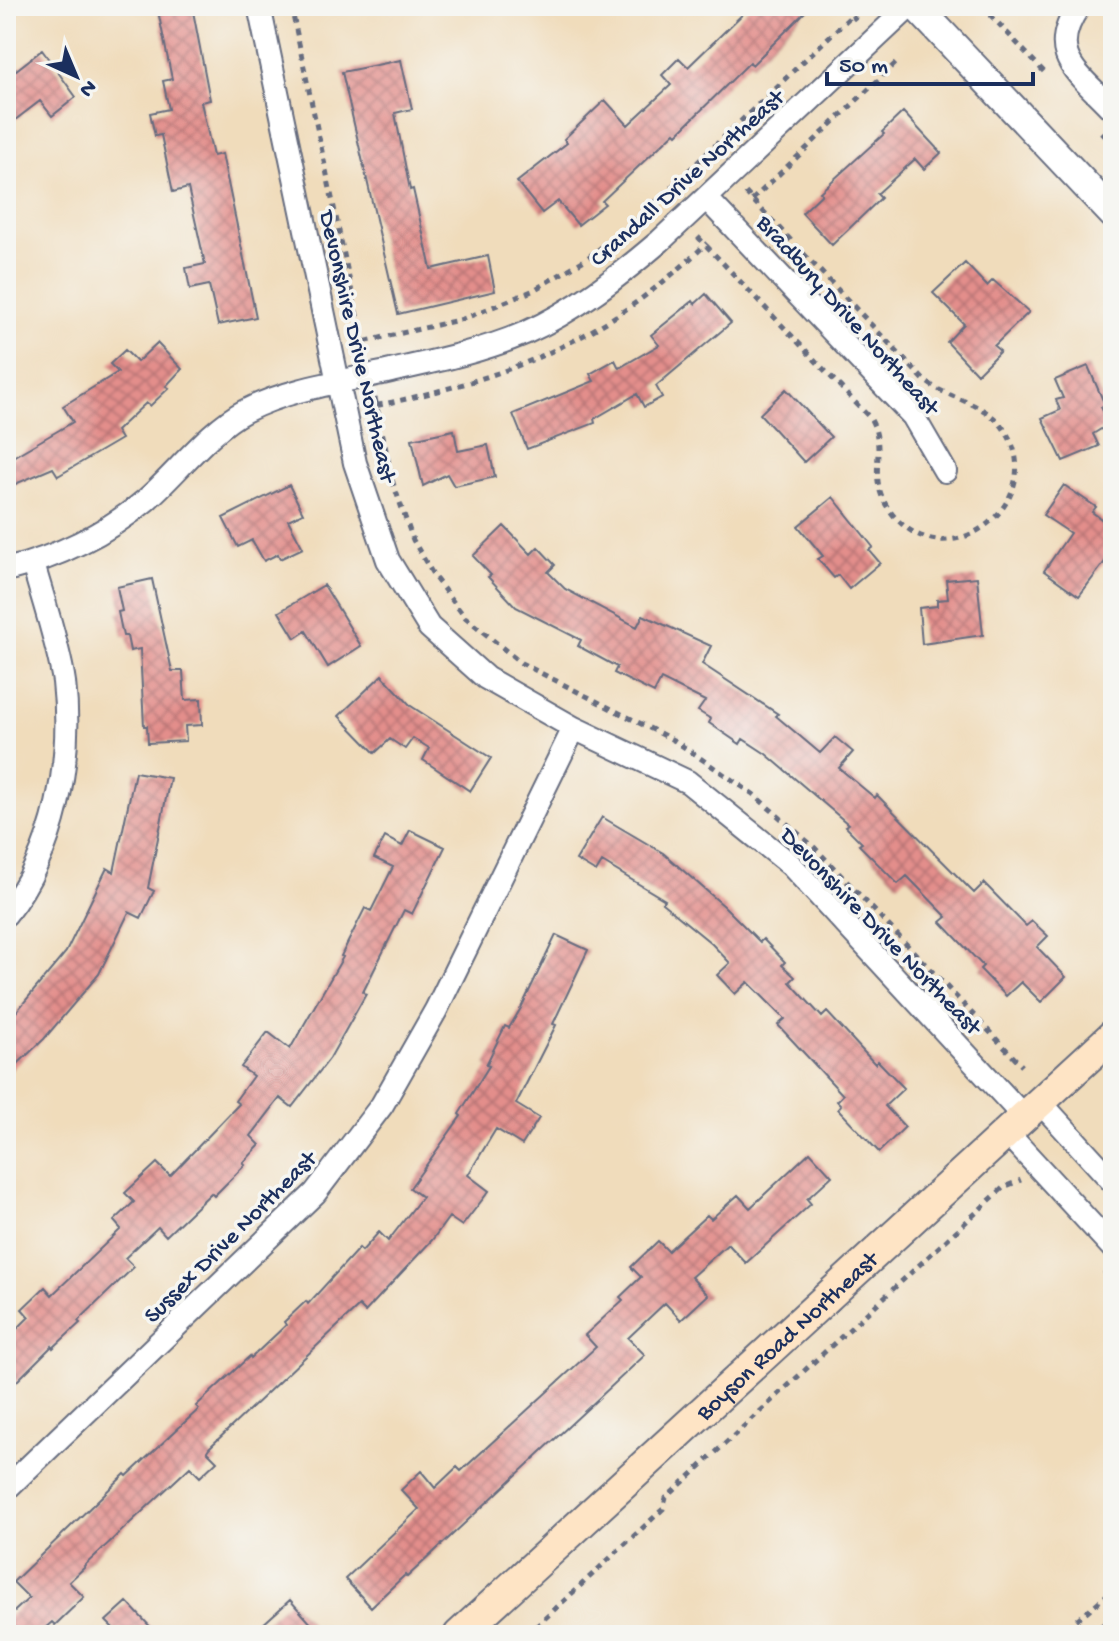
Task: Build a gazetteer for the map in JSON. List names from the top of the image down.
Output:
{
  "streets": {
    "main road": ["Boyson Road Northeast"],
    "street": [
      "Crandall Drive Northeast",
      "Bradbury Drive Northeast",
      "Devonshire Drive Northeast",
      "Sussex Drive Northeast"
    ]
  },
  "crossings": [
    ["Crandall Drive Northeast", "Bradbury Drive Northeast"],
    ["Crandall Drive Northeast", "Devonshire Drive Northeast"],
    ["Devonshire Drive Northeast", "Sussex Drive Northeast"],
    ["Devonshire Drive Northeast", "Boyson Road Northeast"]
  ],
  "scale_bar": "50 m",
  "north": "bottom right"
}
